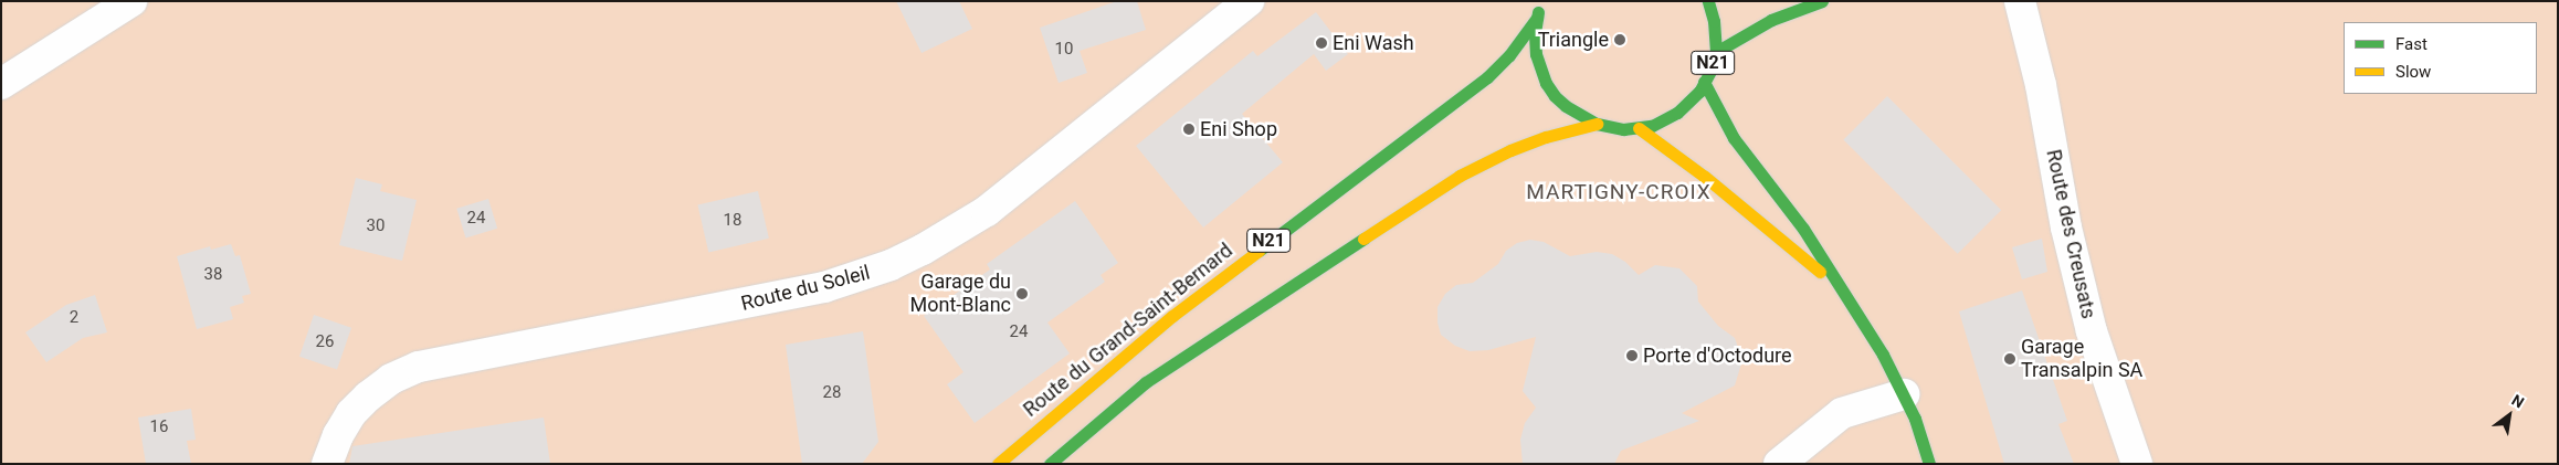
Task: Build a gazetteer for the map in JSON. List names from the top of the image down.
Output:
{
  "streets": {
    "main road": ["N21", "Route du Grand-Saint-Bernard"],
    "street": ["Route des Creusats", "Route du Soleil"]
  },
  "districts": ["MARTIGNY-CROIX"],
  "places": [
    "Triangle",
    "Eni Wash",
    "Eni Shop",
    "Garage du Mont-Blanc",
    "Porte d'Octodure",
    "Garage Transalpin SA"
  ],
  "house_numbers": [
    "10",
    "24",
    "18",
    "30",
    "38",
    "2",
    "24",
    "26",
    "28",
    "16"
  ],
  "legend": ["Fast", "Slow"],
  "north": "top right"
}
